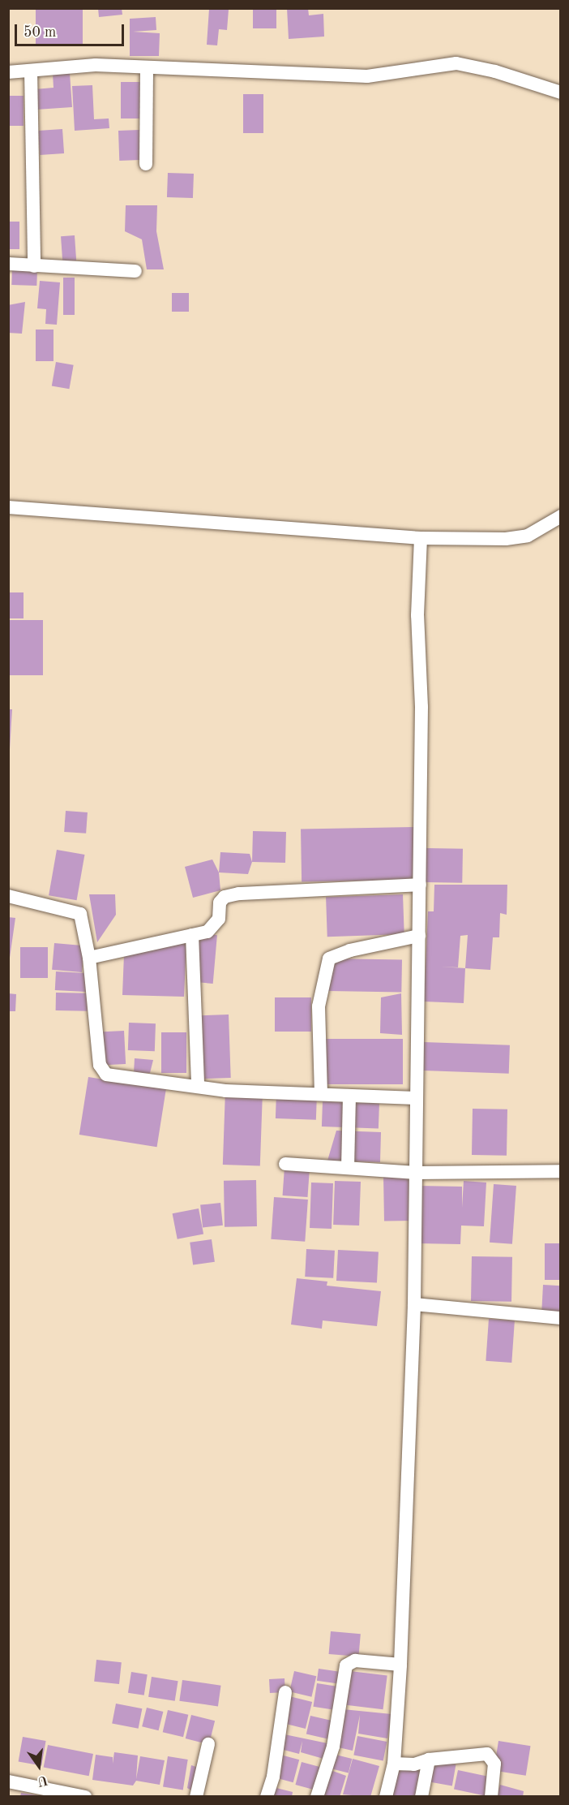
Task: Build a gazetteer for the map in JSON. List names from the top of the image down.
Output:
{
  "scale_bar": "50 m",
  "north": "bottom"
}
